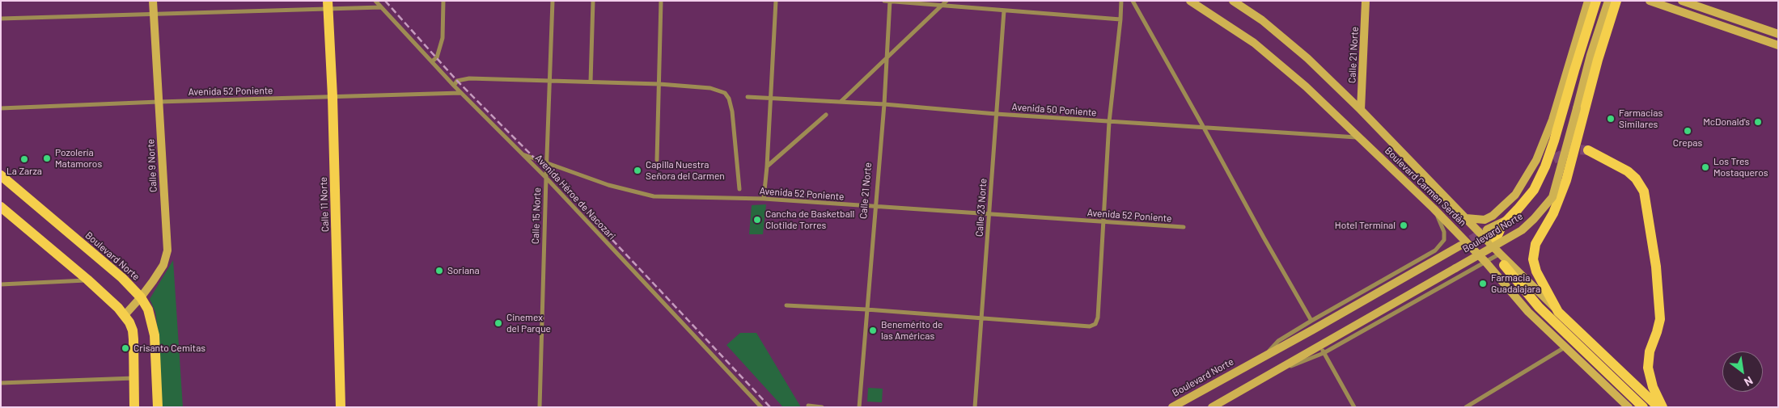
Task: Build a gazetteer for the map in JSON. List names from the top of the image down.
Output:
{
  "streets": {
    "main road": [
      "Calle 21 Norte",
      "Calle 9 Norte",
      "Boulevard Carmen Serdán",
      "Calle 11 Norte",
      "Boulevard Norte"
    ],
    "street": [
      "Avenida 52 Poniente",
      "Avenida 50 Poniente",
      "Avenida Héroe de Nacozari",
      "Calle 23 Norte",
      "Calle 15 Norte"
    ]
  },
  "crossings": [
    ["Calle 21 Norte", "Avenida 52 Poniente"],
    ["Calle 21 Norte", "Avenida 50 Poniente"],
    ["Calle 21 Norte", "Boulevard Carmen Serdán"],
    ["Avenida 52 Poniente", "Calle 9 Norte"],
    ["Avenida 52 Poniente", "Avenida Héroe de Nacozari"],
    ["Avenida 52 Poniente", "Calle 11 Norte"],
    ["Avenida 52 Poniente", "Calle 23 Norte"],
    ["Avenida 52 Poniente", "Calle 15 Norte"],
    ["Avenida 50 Poniente", "Boulevard Carmen Serdán"],
    ["Avenida 50 Poniente", "Calle 23 Norte"],
    ["Calle 9 Norte", "Boulevard Norte"],
    ["Boulevard Carmen Serdán", "Boulevard Norte"],
    ["Avenida Héroe de Nacozari", "Calle 15 Norte"]
  ],
  "places": [
    "Farmacias Similares",
    "McDonald's",
    "Crepas",
    "Pozolería Matamoros",
    "La Zarza",
    "Los Tres Mostaqueros",
    "Capilla Nuestra Señora del Carmen",
    "Cancha de Basketball Clotilde Torres",
    "Hotel Terminal",
    "Soriana",
    "Farmacia Guadalajara",
    "Cinemex del Parque",
    "Benemérito de las Américas",
    "Crisanto Cemitas"
  ],
  "north": "bottom right"
}
